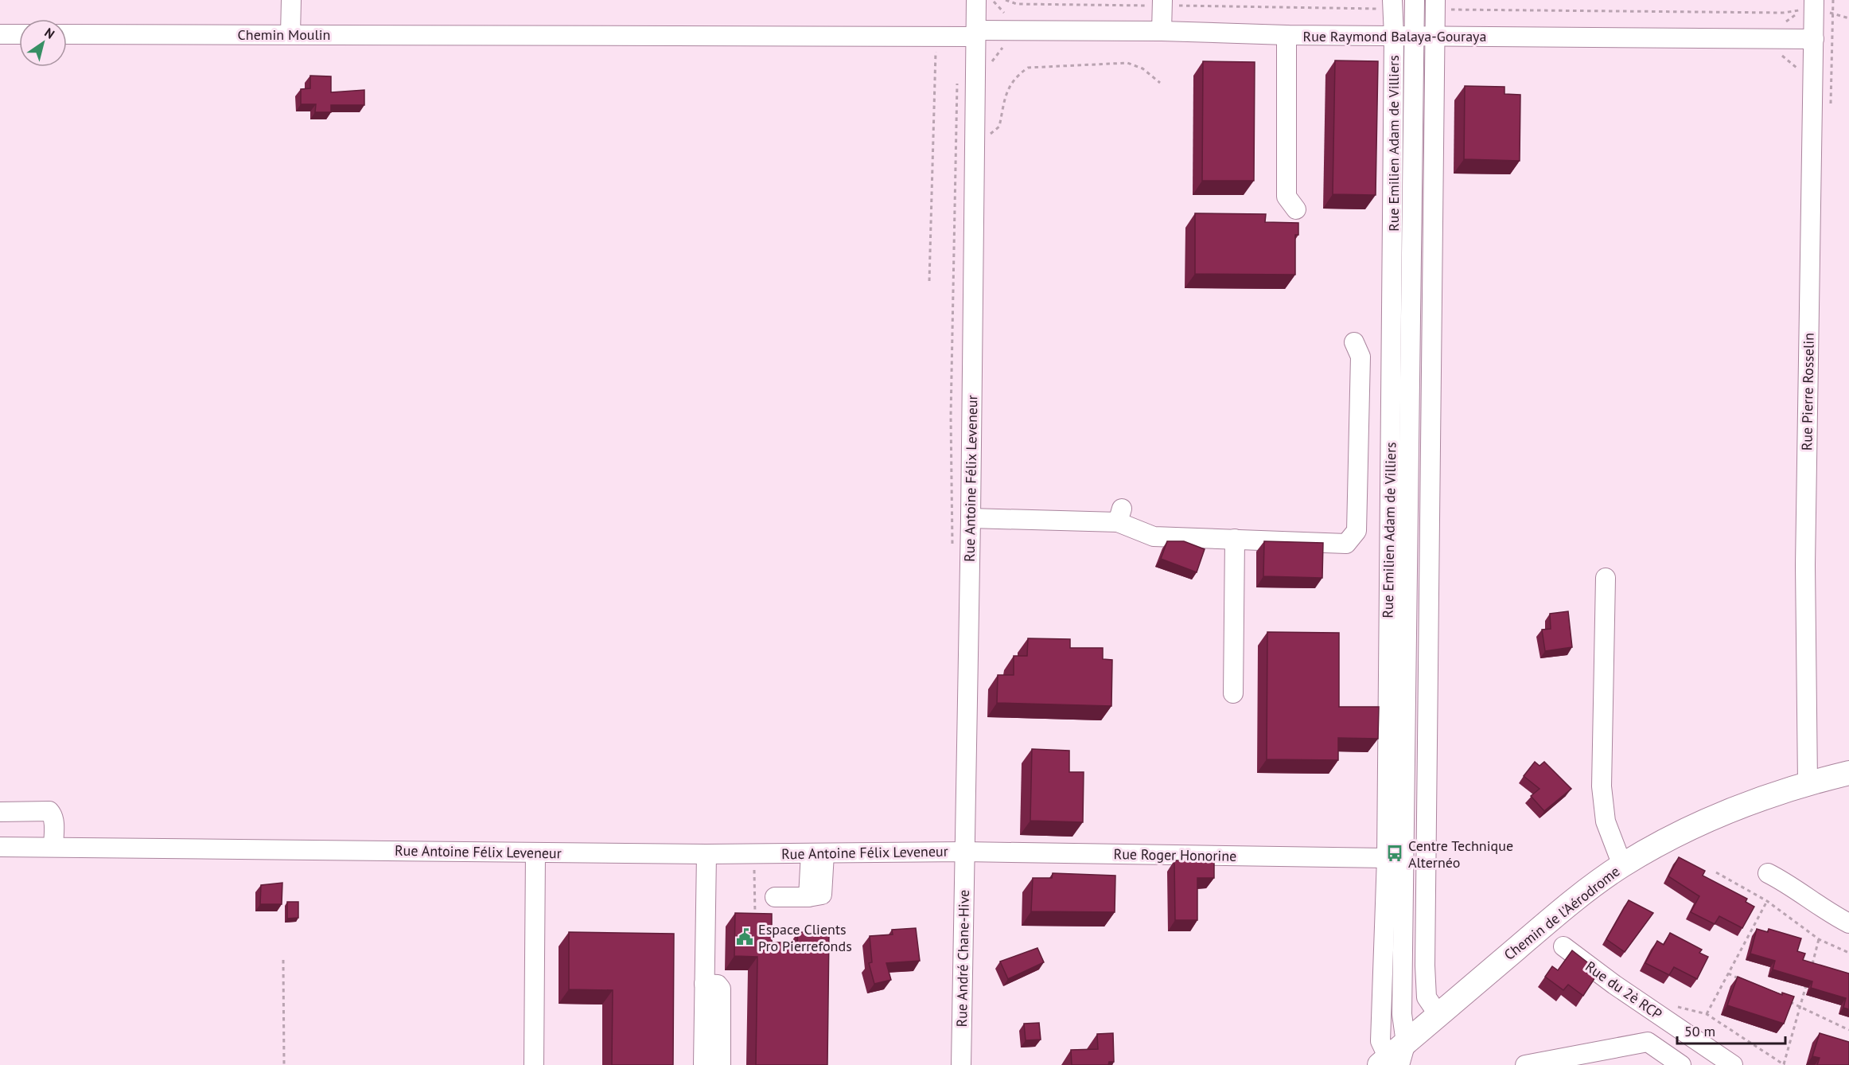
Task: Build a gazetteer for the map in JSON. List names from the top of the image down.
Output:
{
  "streets": {
    "main road": ["Chemin de l'Aérodrome"],
    "street": [
      "Chemin Moulin",
      "Rue Raymond Balaya-Gouraya",
      "Rue Emilien Adam de Villiers",
      "Rue Pierre Rosselin",
      "Rue Antoine Félix Leveneur",
      "Rue Roger Honorine",
      "Rue André Chane-Hive",
      "Rue du 2è RCP"
    ]
  },
  "crossings": [
    ["Chemin Moulin", "Rue Raymond Balaya-Gouraya"],
    ["Rue Raymond Balaya-Gouraya", "Rue Emilien Adam de Villiers"],
    ["Rue Raymond Balaya-Gouraya", "Rue Pierre Rosselin"],
    ["Rue Raymond Balaya-Gouraya", "Rue Antoine Félix Leveneur"],
    ["Rue Emilien Adam de Villiers", "Rue Roger Honorine"],
    ["Rue Emilien Adam de Villiers", "Chemin de l'Aérodrome"],
    ["Rue Pierre Rosselin", "Chemin de l'Aérodrome"],
    ["Rue Antoine Félix Leveneur", "Rue Roger Honorine"],
    ["Rue Antoine Félix Leveneur", "Rue André Chane-Hive"],
    ["Rue Roger Honorine", "Rue André Chane-Hive"]
  ],
  "places": {
    "bus stop": ["Centre Technique Alternéo"],
    "public building": ["Espace Clients Pro Pierrefonds"]
  },
  "scale_bar": "50 m",
  "north": "top right"
}
